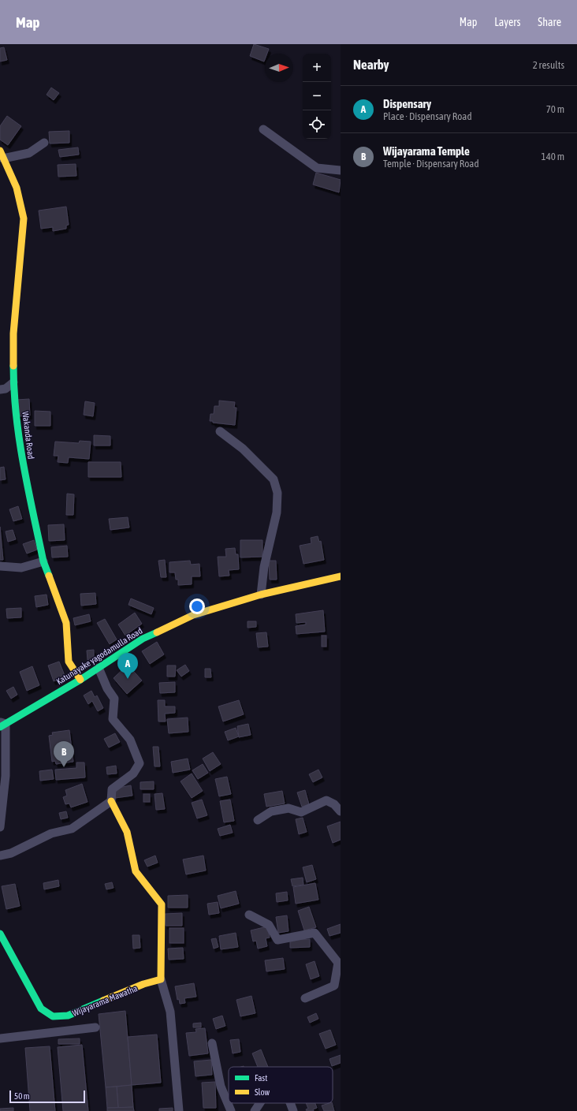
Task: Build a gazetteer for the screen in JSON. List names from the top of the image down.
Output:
{
  "streets": {
    "street": ["Wakanda Road", "Katunayake yagodamulla Road", "Wijayarama Mawatha"]
  },
  "crossings": [
    ["Wakanda Road", "Katunayake yagodamulla Road"]
  ],
  "legend": ["Fast", "Slow"],
  "scale_bar": "50 m",
  "north": "right",
  "page": {
    "header": "Map",
    "nav": ["Map", "Layers", "Share"],
    "heading": ["Nearby", "2 results"],
    "map_buttons": ["+", "−"],
    "list": [
      {
        "mark": "A",
        "name": "Dispensary",
        "note": "Place · Dispensary Road",
        "value": "70 m"
      },
      {
        "mark": "B",
        "name": "Wijayarama Temple",
        "note": "Temple · Dispensary Road",
        "value": "140 m"
      }
    ],
    "pins": ["A", "B"],
    "scale": "50 m"
  }
}
